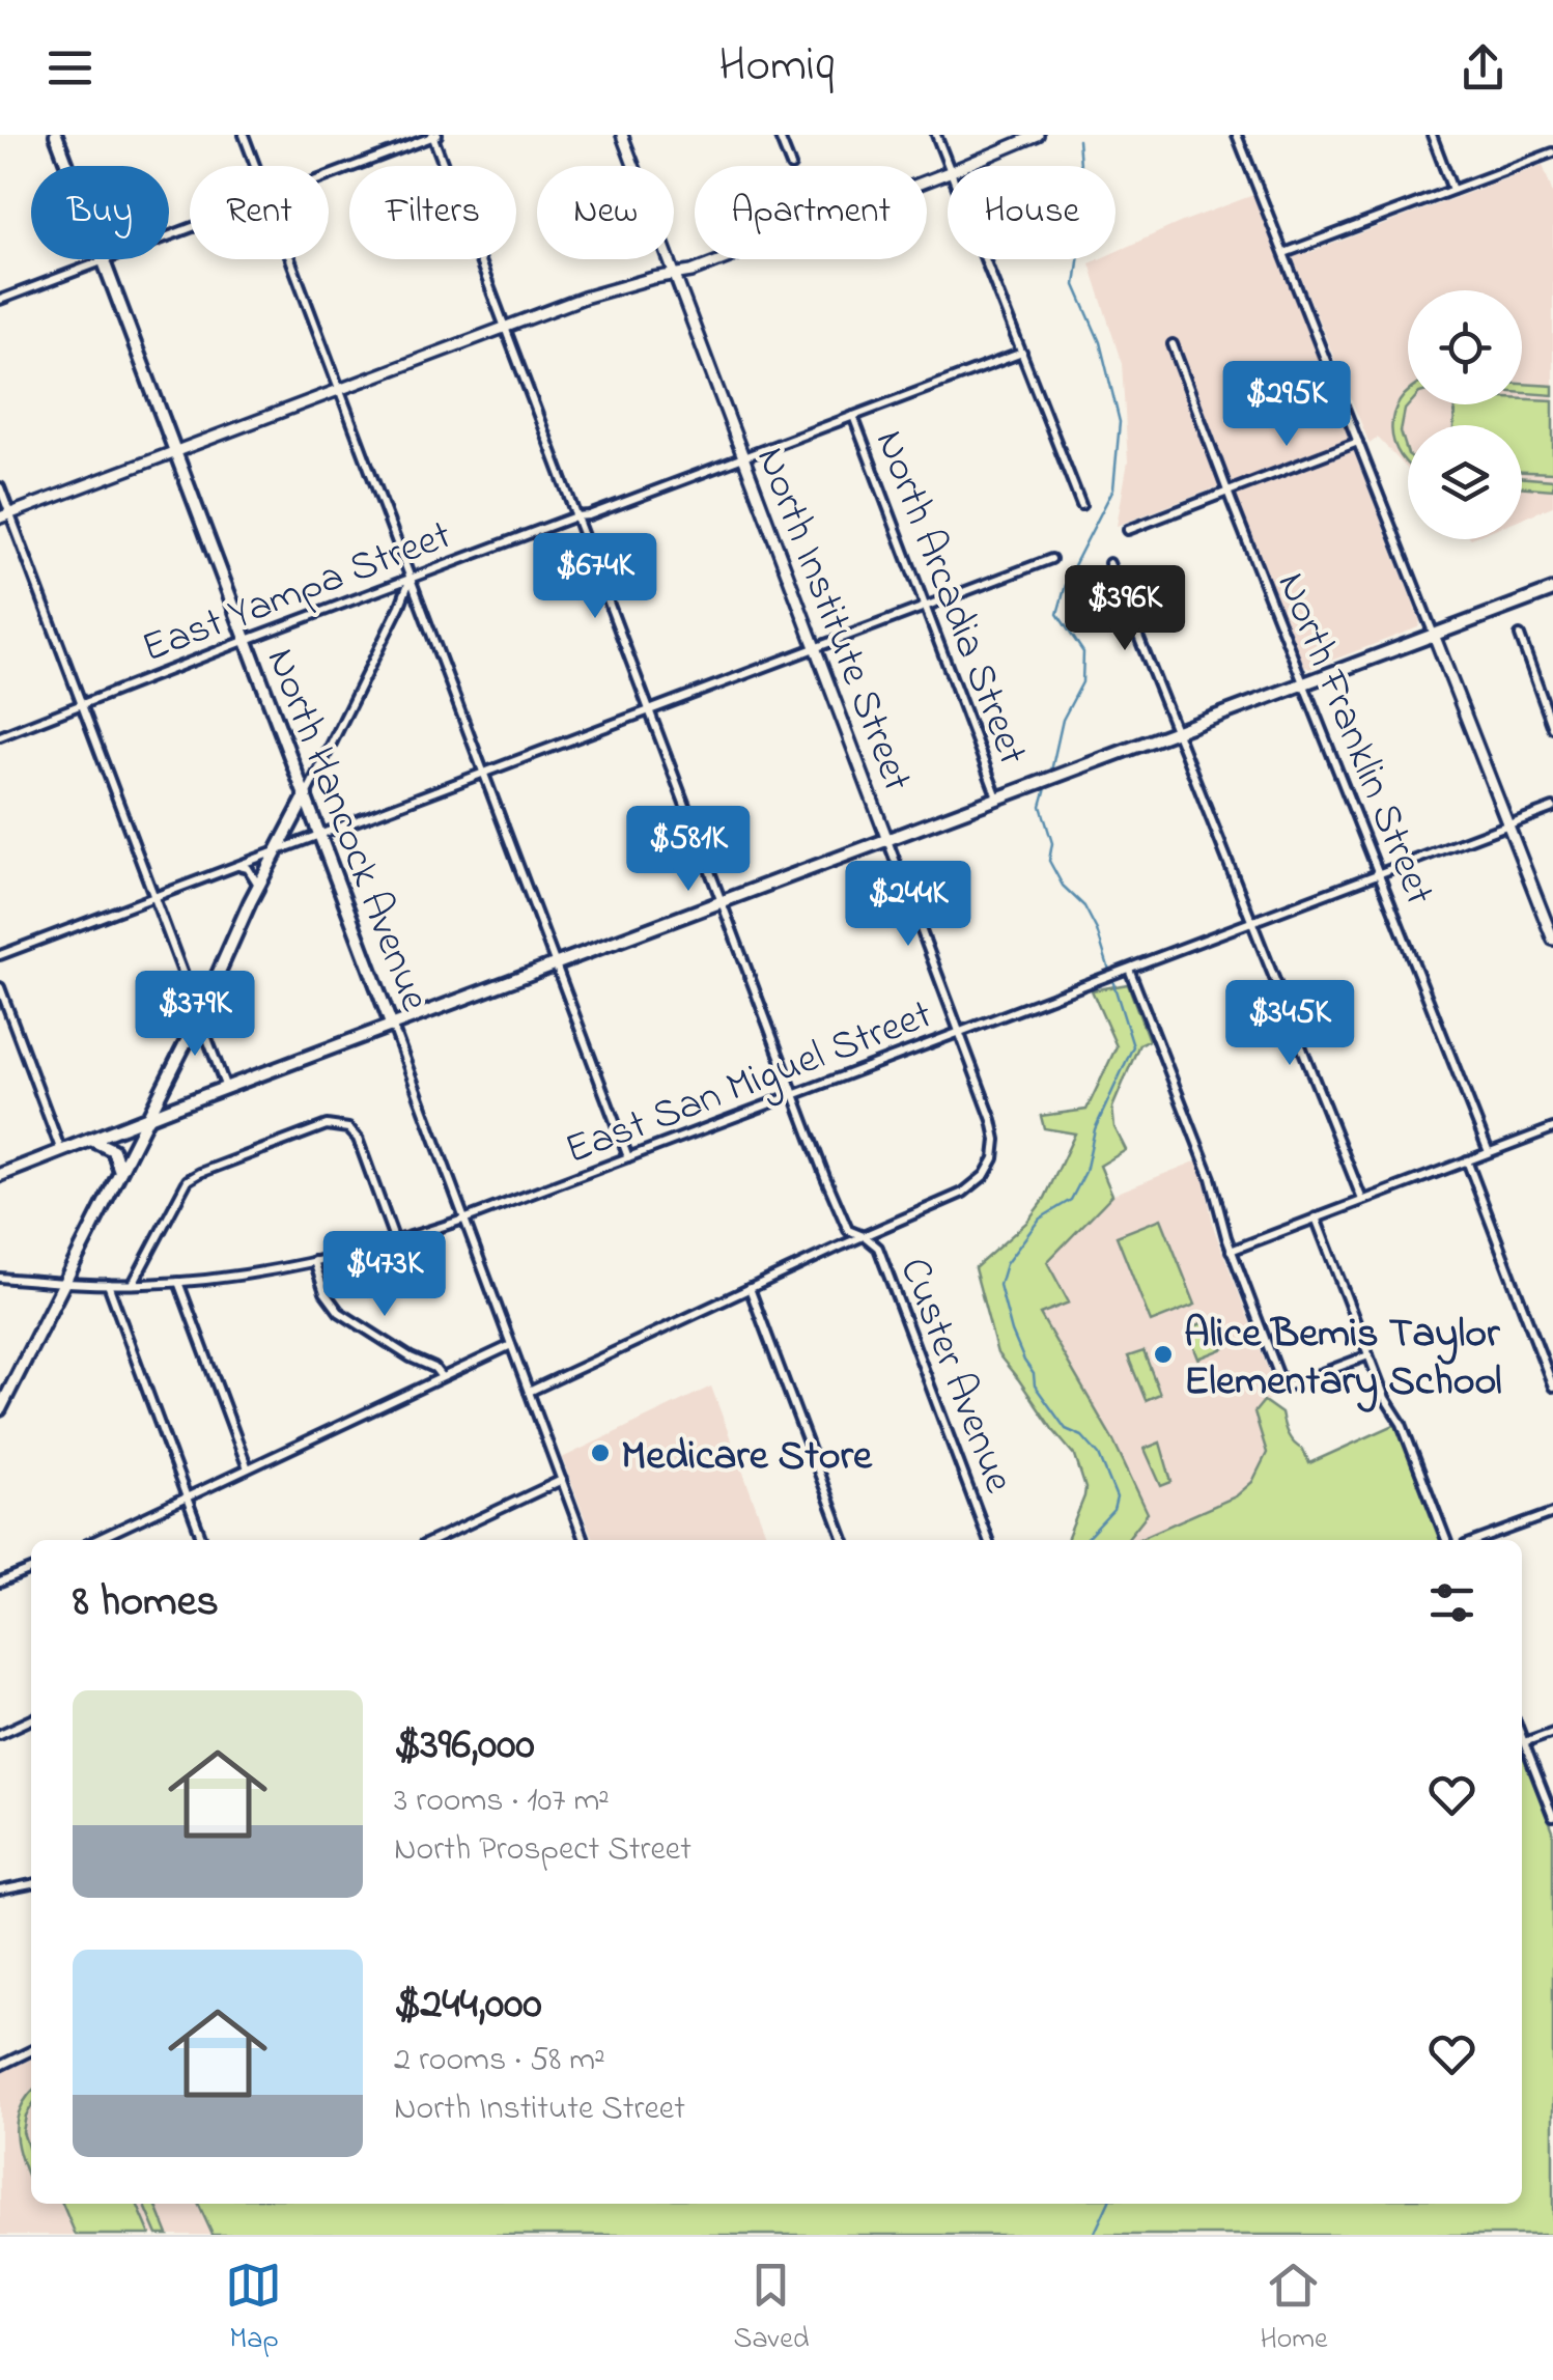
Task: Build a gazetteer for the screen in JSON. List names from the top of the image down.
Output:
{
  "streets": {
    "main road": ["North Hancock Avenue"],
    "street": [
      "East Yampa Street",
      "North Arcadia Street",
      "North Institute Street",
      "North Franklin Street",
      "East San Miguel Street",
      "Custer Avenue"
    ]
  },
  "crossings": [
    ["East Yampa Street", "North Arcadia Street"],
    ["East Yampa Street", "North Institute Street"],
    ["East Yampa Street", "North Hancock Avenue"],
    ["East Yampa Street", "Custer Avenue"],
    ["North Institute Street", "North Hancock Avenue"],
    ["North Institute Street", "East San Miguel Street"],
    ["North Institute Street", "Custer Avenue"],
    ["North Franklin Street", "East San Miguel Street"],
    ["North Hancock Avenue", "East San Miguel Street"],
    ["East San Miguel Street", "Custer Avenue"]
  ],
  "places": ["Alice Bemis Taylor Elementary School", "Medicare Store"],
  "page": {
    "header": "Homiq",
    "chip": [
      "Buy",
      "Rent",
      "Filters",
      "New",
      "Apartment",
      "House"
    ],
    "price": [
      "$295K",
      "$674K",
      "$396K",
      "$581K",
      "$244K",
      "$379K",
      "$345K",
      "$473K"
    ],
    "heading": "8 homes",
    "list": [
      {
        "name": "$396,000",
        "note": "3 rooms · 107 m² · North Prospect Street"
      },
      {
        "name": "$244,000",
        "note": "2 rooms · 58 m² · North Institute Street"
      }
    ],
    "tabs": ["Map", "Saved", "Home"]
  }
}
